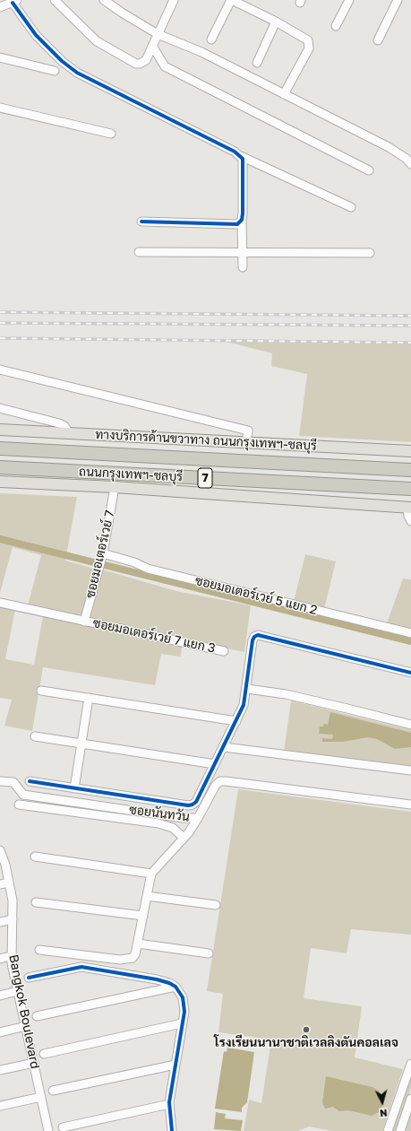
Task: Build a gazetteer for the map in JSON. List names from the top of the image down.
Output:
{
  "streets": {
    "highway": ["ถนนกรุงเทพฯ-ชลบุรี", "7"],
    "main road": ["ทางบริการด้านขวาทาง ถนนกรุงเทพฯ-ชลบุรี"],
    "street": [
      "ซอยมอเตอร์เวย์ 7",
      "ซอยมอเตอร์เวย์ 5 แยก 2",
      "ซอยมอเตอร์เวย์ 7 แยก 3",
      "ซอยนันทวัน",
      "Bangkok Boulevard"
    ]
  },
  "crossings": [
    ["ซอยมอเตอร์เวย์ 7", "ซอยมอเตอร์เวย์ 5 แยก 2"],
    ["ซอยมอเตอร์เวย์ 7", "ซอยมอเตอร์เวย์ 7 แยก 3"]
  ],
  "places": ["โรงเรียนนานาชาติเวลลิงตันคอลเลจ"],
  "north": "bottom"
}
